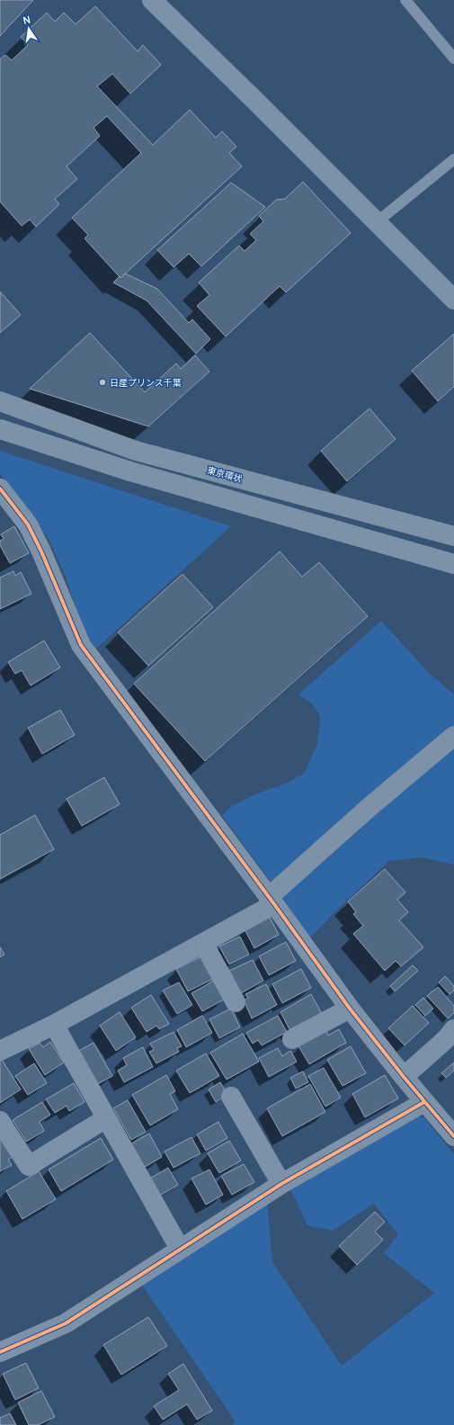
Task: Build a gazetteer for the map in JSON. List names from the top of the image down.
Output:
{
  "streets": {
    "highway": ["東京環状"]
  },
  "places": ["日産プリンス千葉"],
  "north": "top"
}
